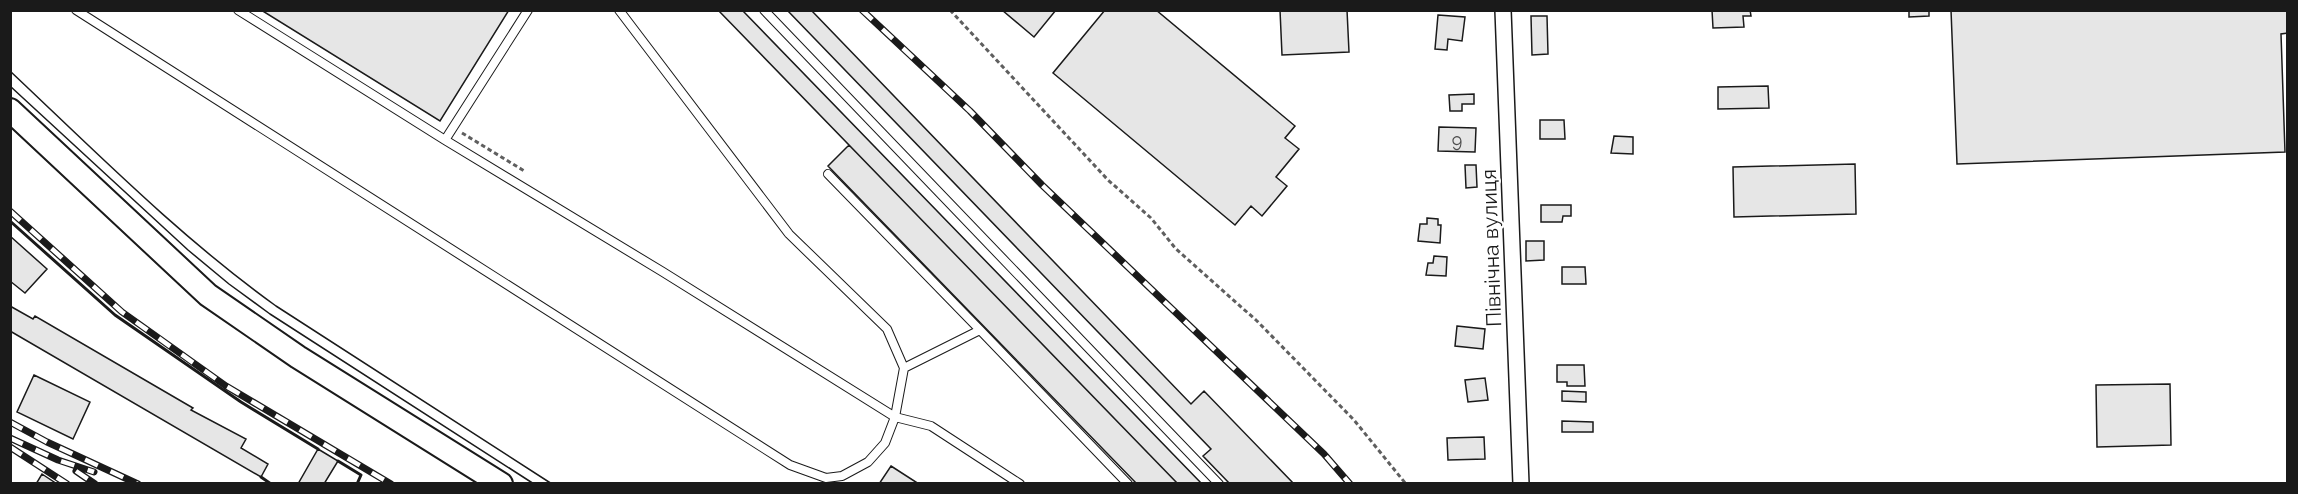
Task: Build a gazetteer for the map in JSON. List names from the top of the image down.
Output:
{
  "streets": {
    "street": ["Північна вулиця"]
  },
  "house_numbers": ["9"]
}
